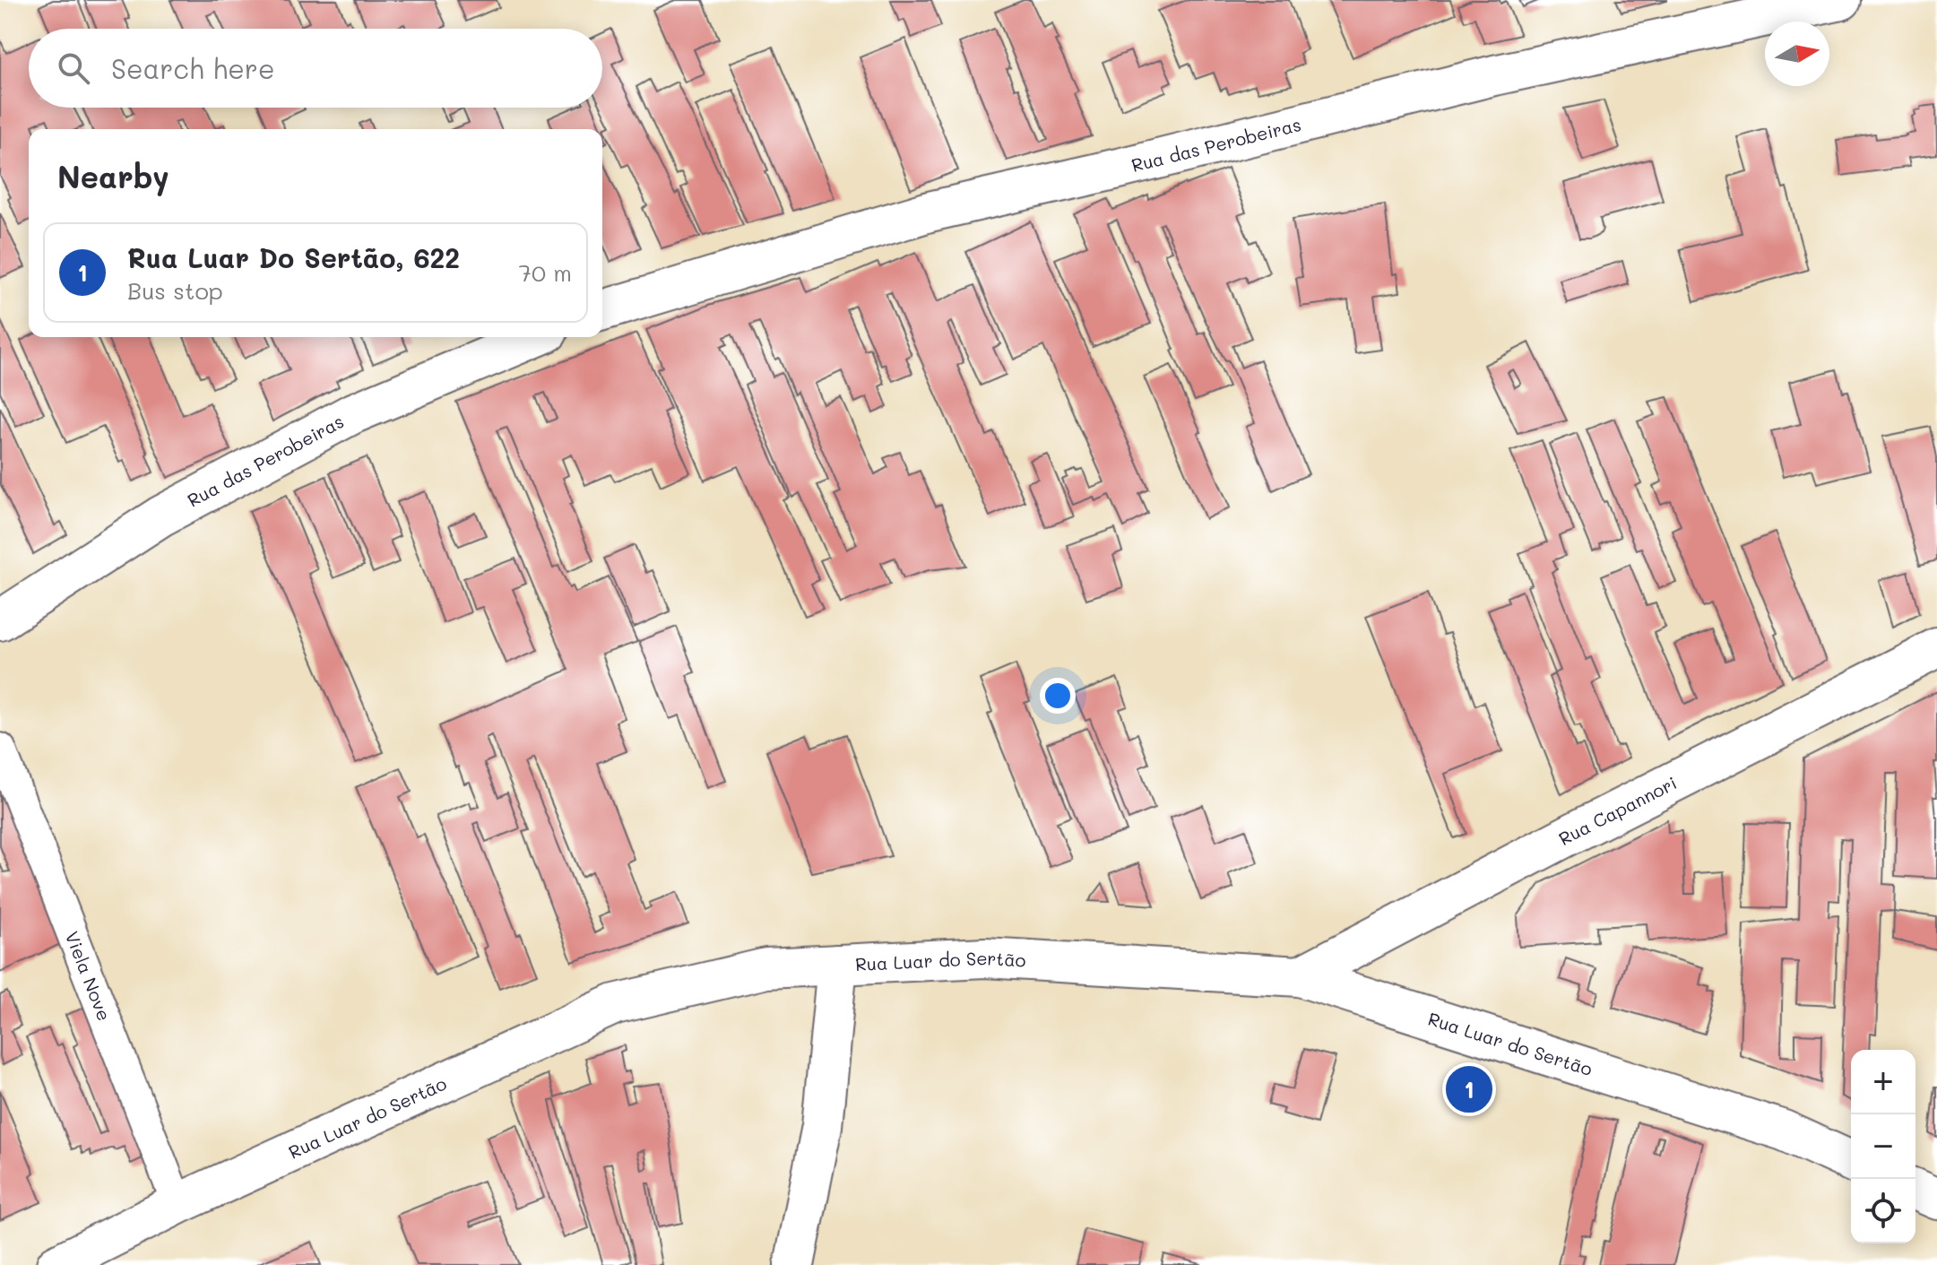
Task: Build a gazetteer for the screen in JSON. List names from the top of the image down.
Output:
{
  "streets": {
    "street": ["Rua das Perobeiras", "Rua Capannori", "Rua Luar do Sertão"],
    "lane": ["Viela Nove"]
  },
  "crossings": [
    ["Rua Capannori", "Rua Luar do Sertão"],
    ["Rua Luar do Sertão", "Viela Nove"]
  ],
  "north": "right",
  "page": {
    "search": "Search here",
    "heading": "Nearby",
    "list": [
      {
        "mark": "1",
        "name": "Rua Luar Do Sertão, 622",
        "note": "Bus stop",
        "value": "70 m"
      }
    ],
    "map_buttons": ["+", "−"],
    "pins": "1"
  }
}
